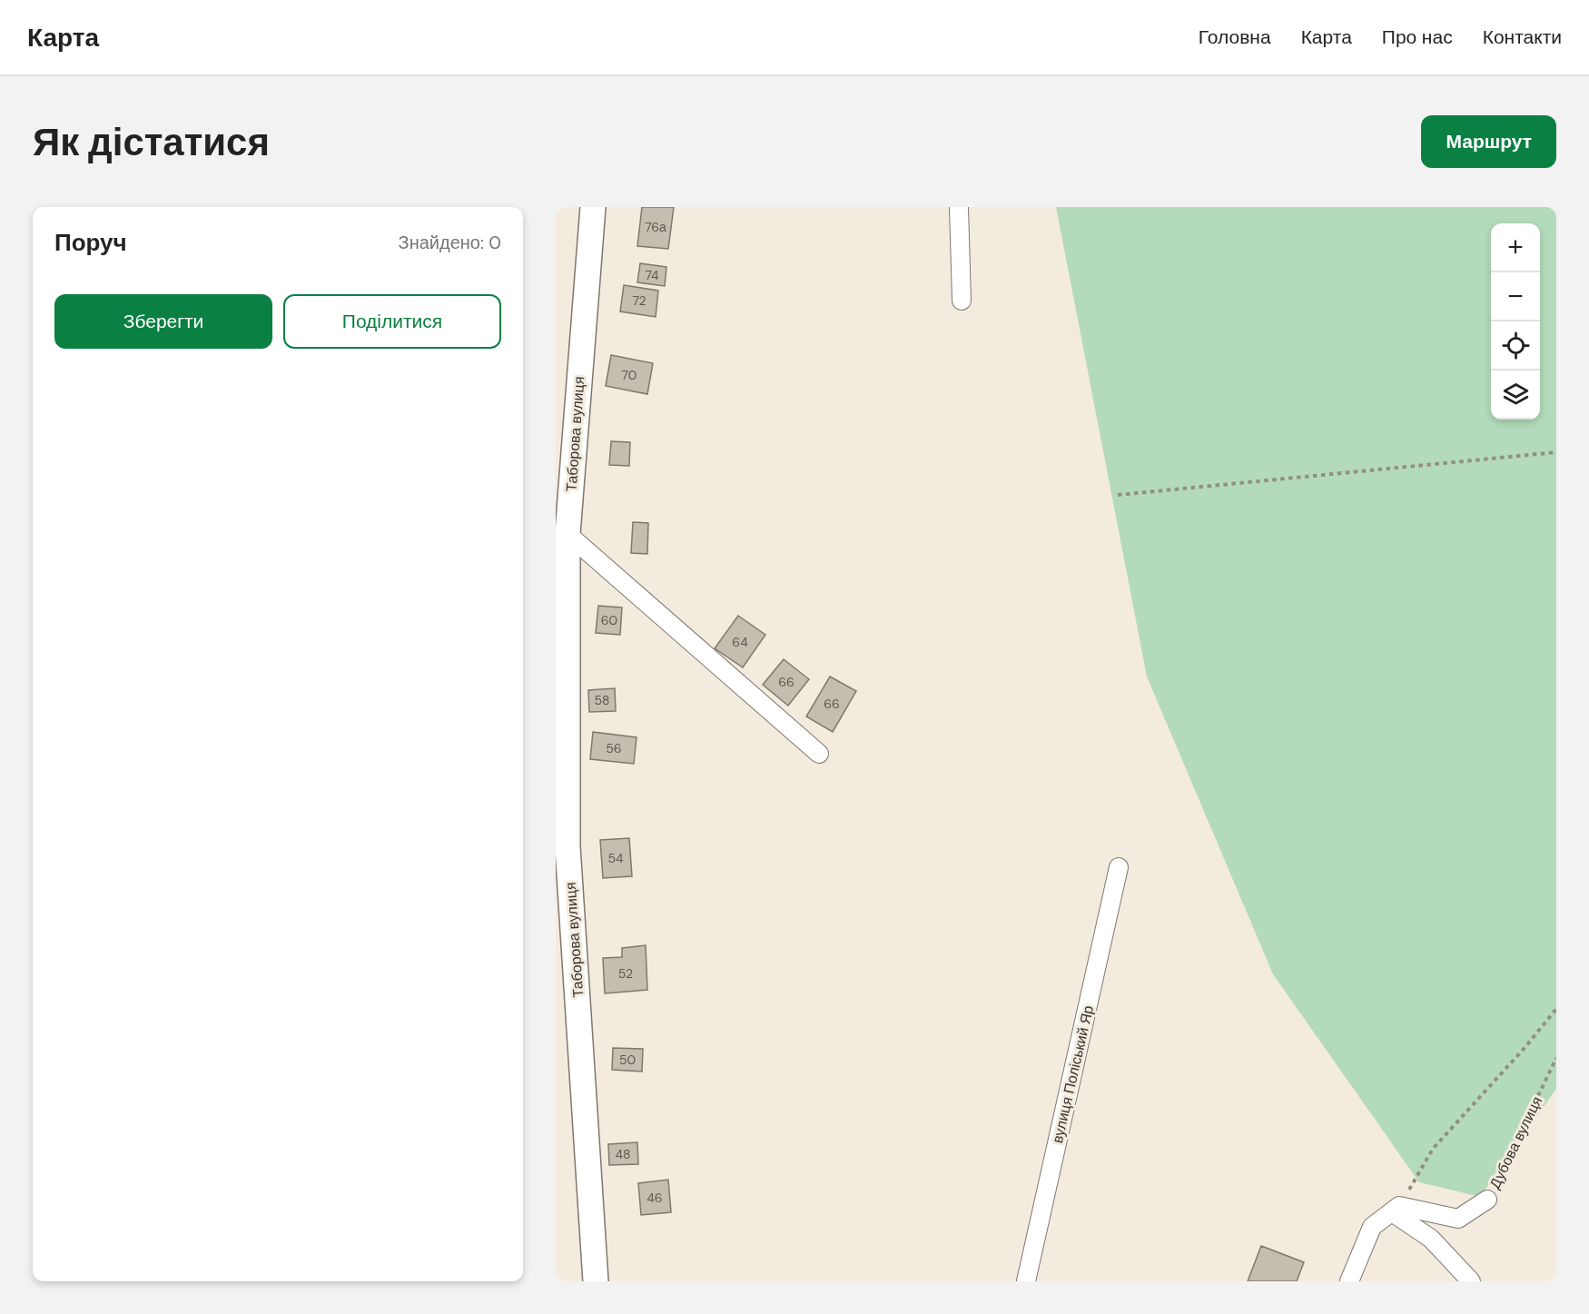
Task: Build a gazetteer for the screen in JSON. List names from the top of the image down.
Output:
{
  "streets": {
    "street": ["Таборова вулиця", "вулиця Поліський Яр", "Дубова вулиця"]
  },
  "house_numbers": [
    "76а",
    "74",
    "72",
    "70",
    "60",
    "64",
    "66",
    "58",
    "66",
    "56",
    "54",
    "52",
    "50",
    "48",
    "46"
  ],
  "page": {
    "header": "Карта",
    "nav": [
      "Головна",
      "Карта",
      "Про нас",
      "Контакти"
    ],
    "buttons": [
      "Маршрут",
      ["Зберегти", "Поділитися"]
    ],
    "title": "Як дістатися",
    "heading": ["Поруч", "Знайдено: 0"],
    "map_buttons": ["+", "−"]
  }
}
